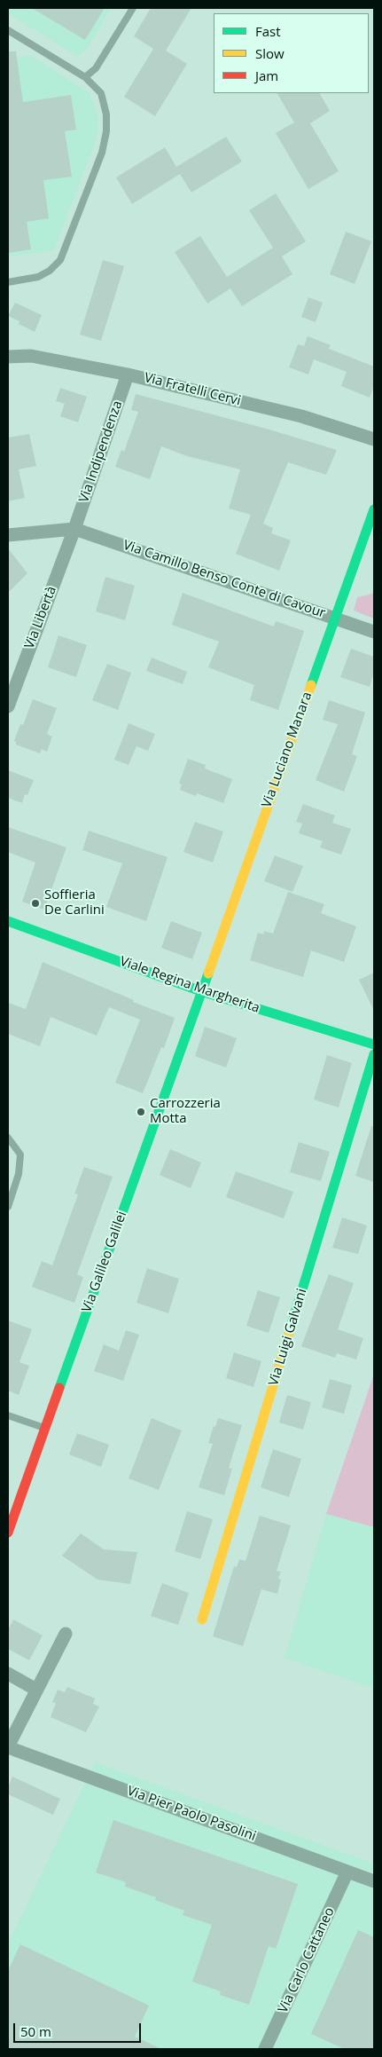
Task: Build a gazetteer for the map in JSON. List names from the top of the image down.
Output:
{
  "streets": {
    "street": [
      "Via Fratelli Cervi",
      "Via Indipendenza",
      "Via Camillo Benso Conte di Cavour",
      "Via Libertà",
      "Via Luciano Manara",
      "Viale Regina Margherita",
      "Via Galileo Galilei",
      "Via Luigi Galvani",
      "Via Pier Paolo Pasolini",
      "Via Carlo Cattaneo"
    ]
  },
  "crossings": [
    ["Via Fratelli Cervi", "Via Indipendenza"],
    ["Via Indipendenza", "Via Camillo Benso Conte di Cavour"],
    ["Via Indipendenza", "Via Libertà"],
    ["Via Camillo Benso Conte di Cavour", "Via Libertà"],
    ["Via Camillo Benso Conte di Cavour", "Via Luciano Manara"],
    ["Via Luciano Manara", "Viale Regina Margherita"],
    ["Via Luciano Manara", "Via Galileo Galilei"],
    ["Viale Regina Margherita", "Via Galileo Galilei"],
    ["Via Pier Paolo Pasolini", "Via Carlo Cattaneo"]
  ],
  "places": ["Soffieria De Carlini", "Carrozzeria Motta"],
  "legend": ["Fast", "Slow", "Jam"],
  "scale_bar": "50 m"
}
